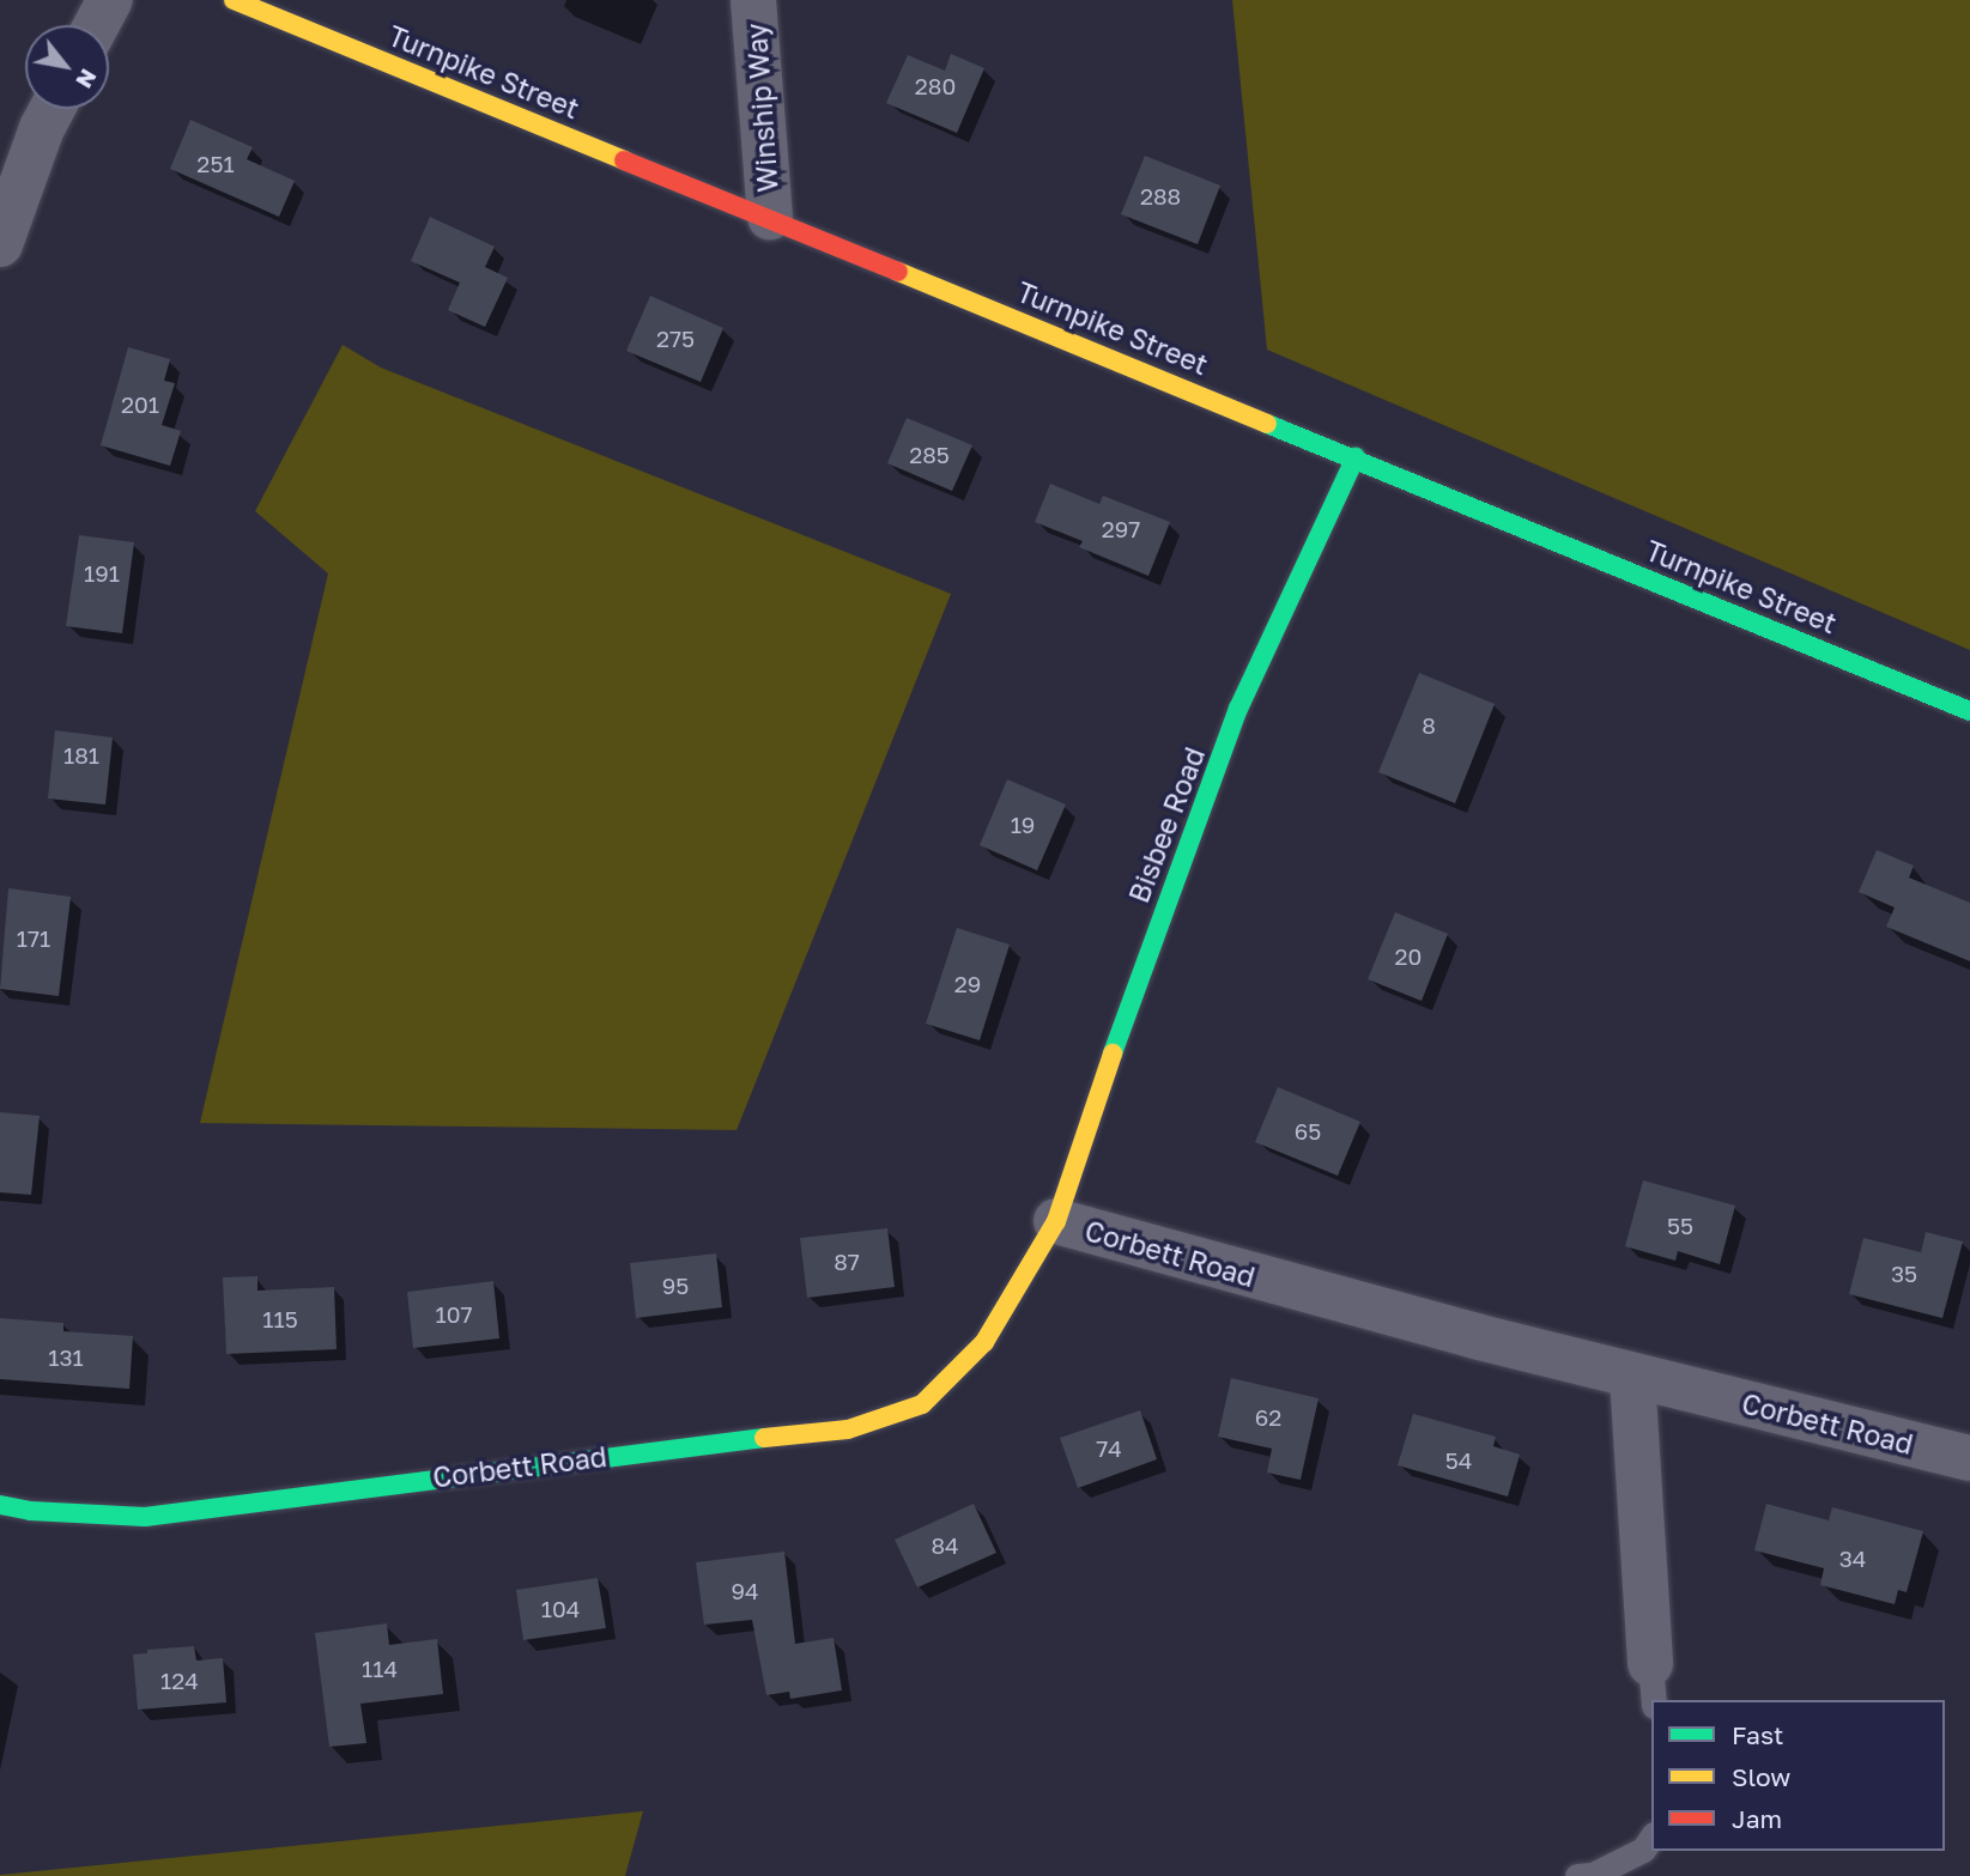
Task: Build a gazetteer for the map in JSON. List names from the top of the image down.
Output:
{
  "streets": {
    "street": [
      "Turnpike Street",
      "Winship Way",
      "Bisbee Road",
      "Corbett Road"
    ]
  },
  "crossings": [
    ["Turnpike Street", "Winship Way"],
    ["Turnpike Street", "Bisbee Road"],
    ["Bisbee Road", "Corbett Road"]
  ],
  "house_numbers": [
    "280",
    "251",
    "288",
    "275",
    "201",
    "285",
    "297",
    "191",
    "8",
    "181",
    "19",
    "171",
    "20",
    "29",
    "65",
    "55",
    "87",
    "35",
    "95",
    "107",
    "115",
    "131",
    "62",
    "74",
    "54",
    "84",
    "34",
    "94",
    "104",
    "114",
    "124"
  ],
  "legend": ["Fast", "Slow", "Jam"],
  "north": "bottom right"
}
